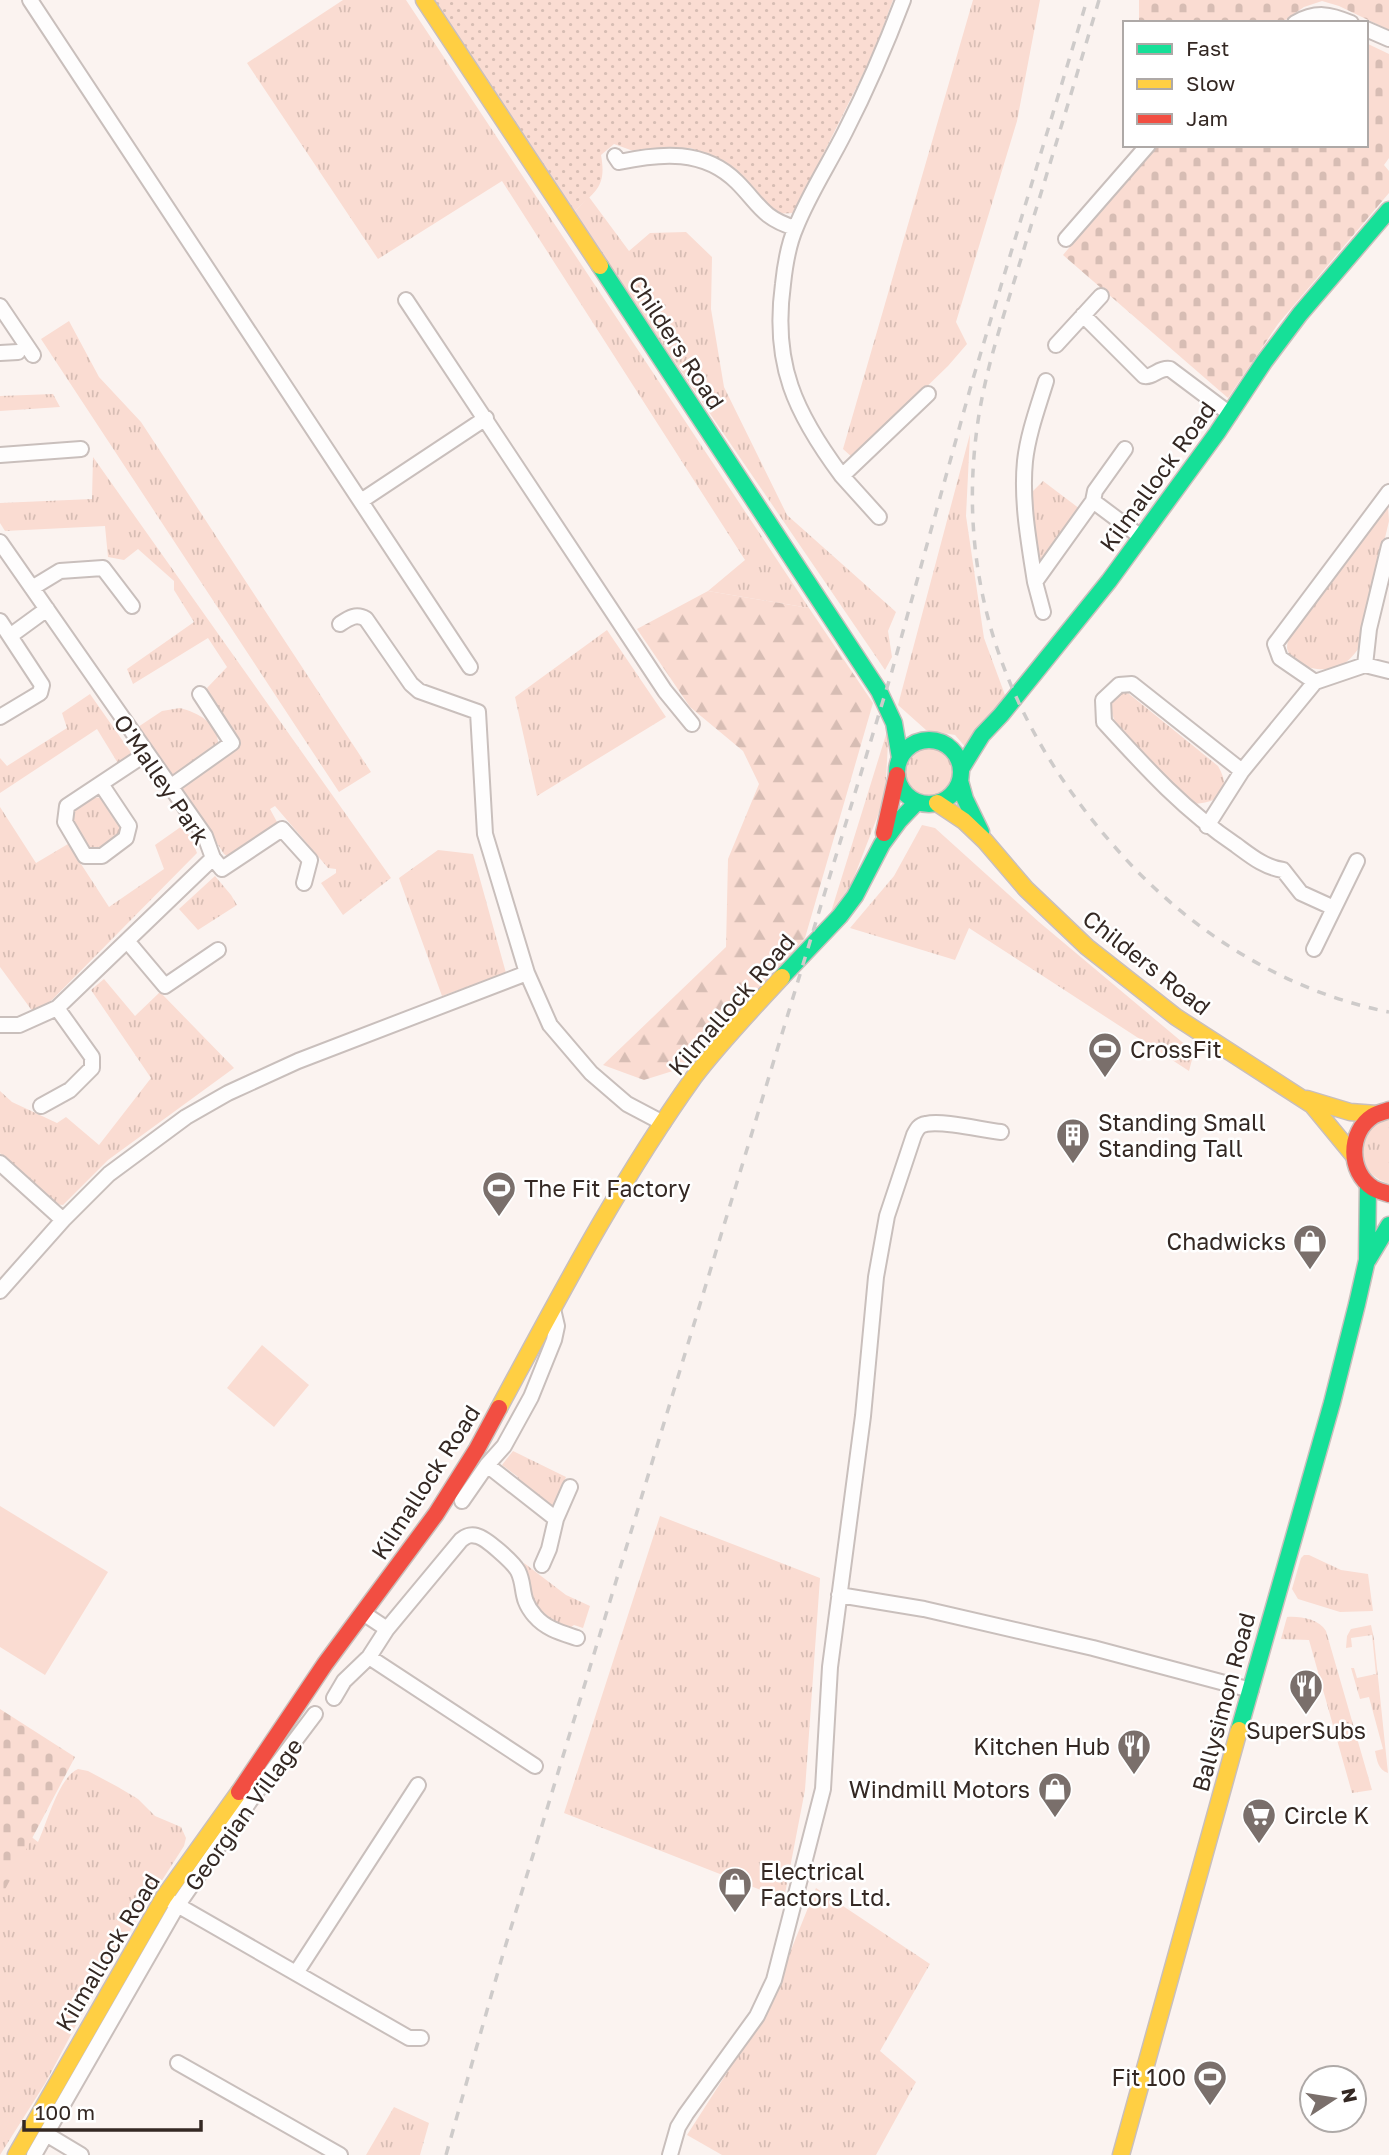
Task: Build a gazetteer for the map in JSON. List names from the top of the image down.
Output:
{
  "streets": {
    "main road": ["Childers Road", "Kilmallock Road", "Ballysimon Road"],
    "street": ["O'Malley Park", "Georgian Village"]
  },
  "crossings": [
    ["Childers Road", "Kilmallock Road"],
    ["Childers Road", "Ballysimon Road"],
    ["Kilmallock Road", "Georgian Village"]
  ],
  "places": {
    "sports": ["CrossFit", "The Fit Factory", "Fit 100"],
    "building": ["Standing Small Standing Tall"],
    "shop": ["Chadwicks", "Windmill Motors", "Electrical Factors Ltd."],
    "restaurant": ["SuperSubs", "Kitchen Hub"],
    "supermarket": ["Circle K"]
  },
  "legend": ["Fast", "Slow", "Jam"],
  "scale_bar": "100 m",
  "north": "right"
}
